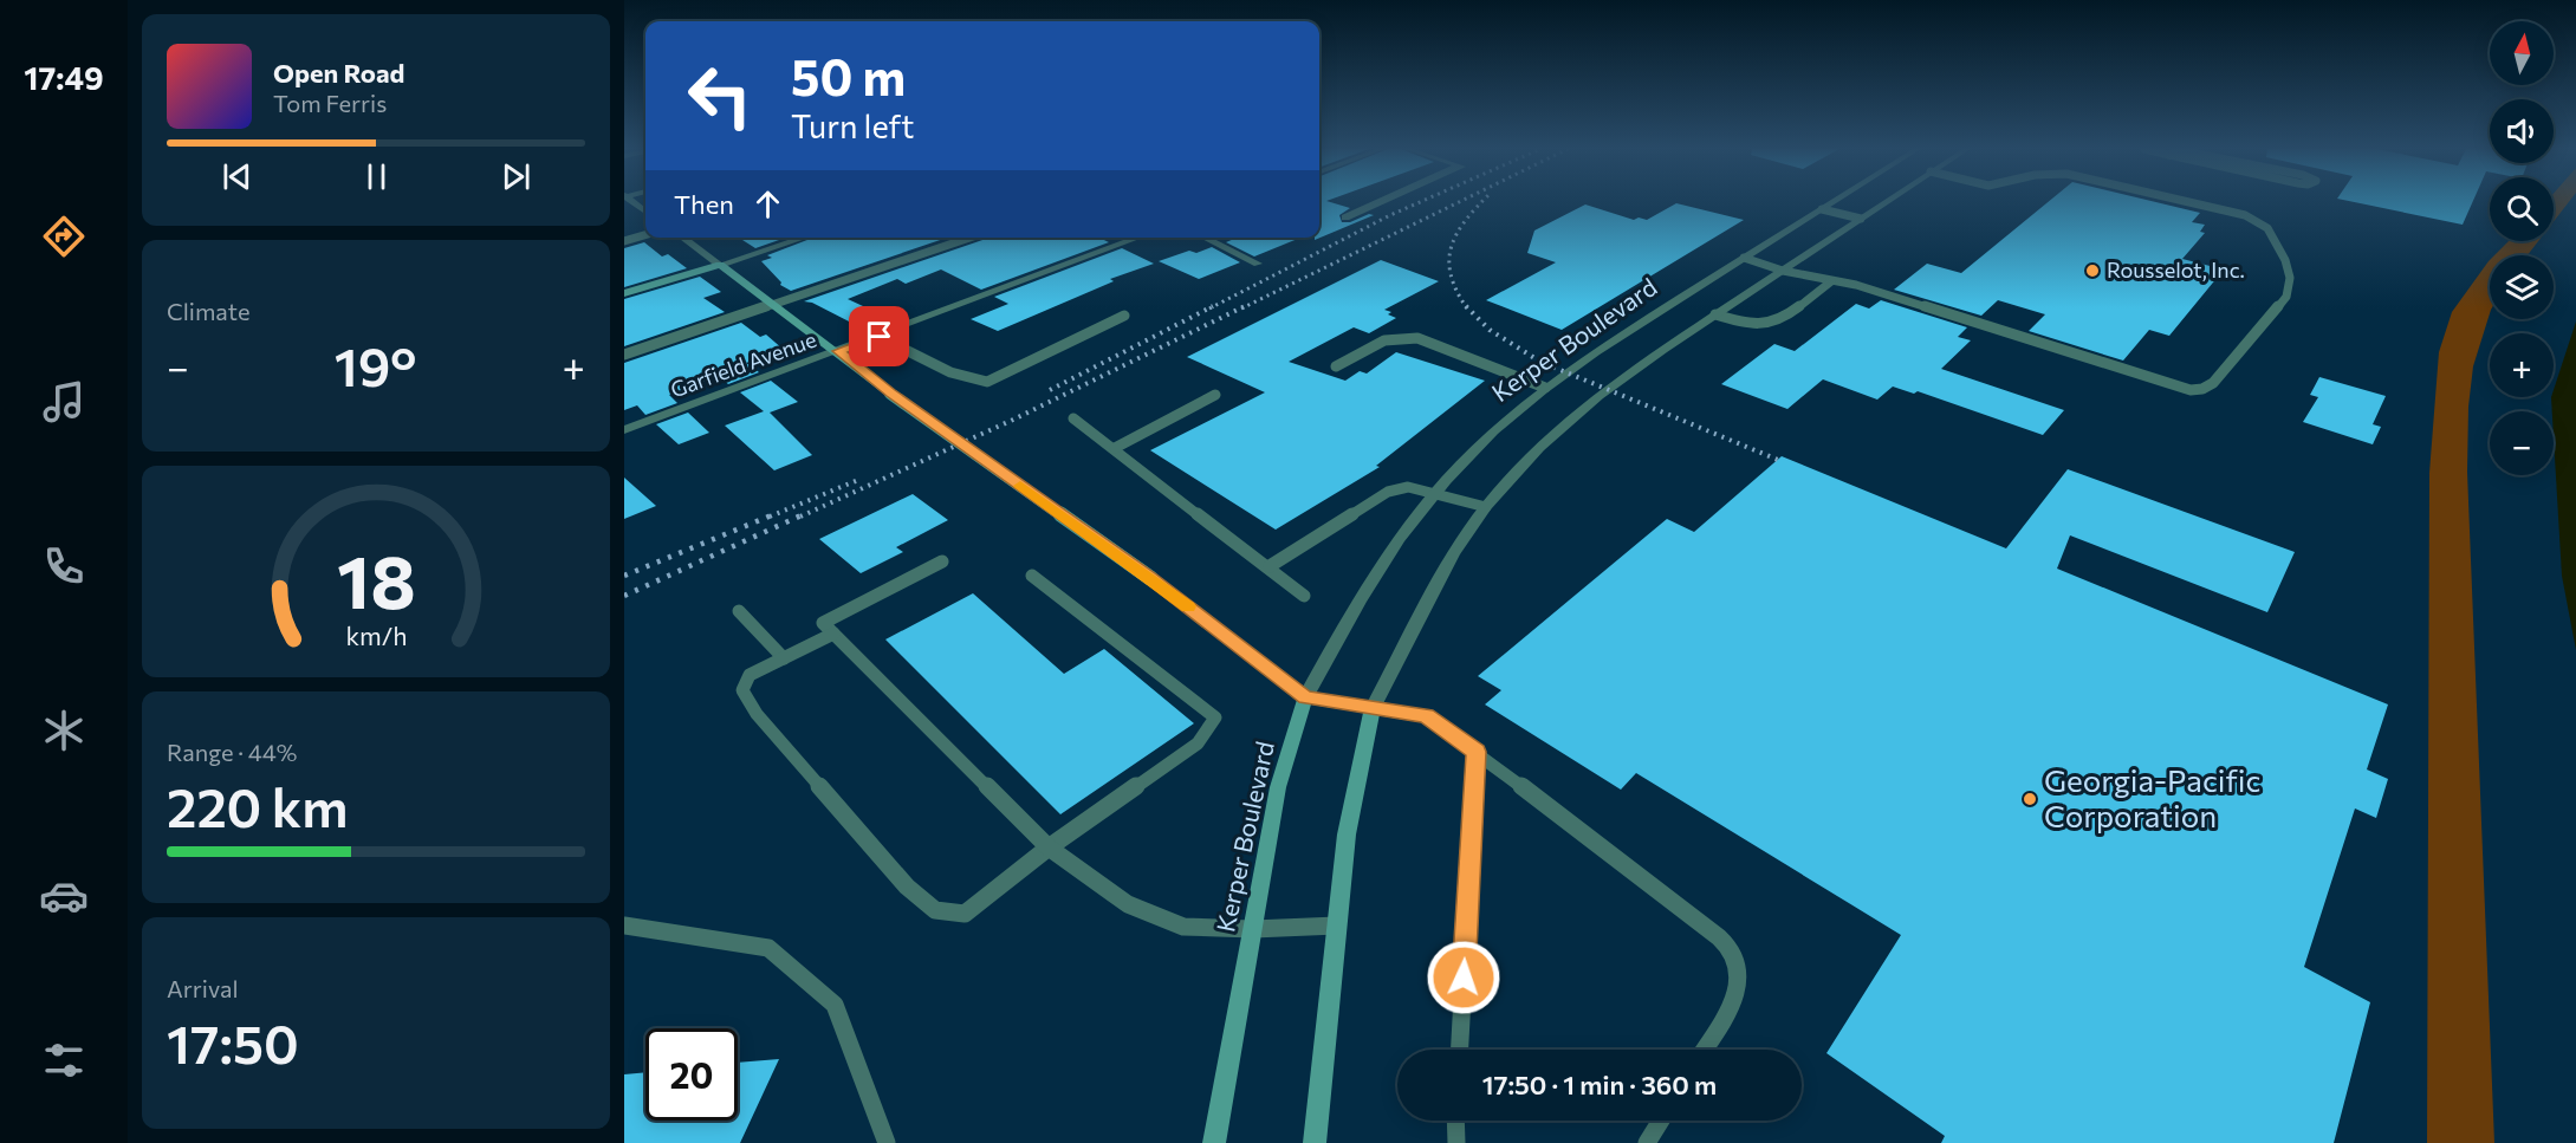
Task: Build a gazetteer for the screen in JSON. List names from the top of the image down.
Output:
{
  "streets": {
    "main road": ["Kerper Boulevard"],
    "street": ["Garfield Avenue"]
  },
  "places": ["Rousselot, Inc.", "Georgia-Pacific Corporation"],
  "north": "top",
  "page": {
    "tabs": "17:49",
    "map_buttons": ["+", "−"],
    "turn": ["50 m", "Turn left"],
    "song": ["Open Road", "Tom Ferris"],
    "then": "Then",
    "tile": [
      "Climate",
      ["Range · 44%", "220 km"],
      ["Arrival", "17:50"]
    ],
    "heat": ["−", "19°", "+"],
    "limit": "20",
    "trip": "17:50 · 1 min · 360 m",
    "gauge": ["18", "km/h"]
  }
}
